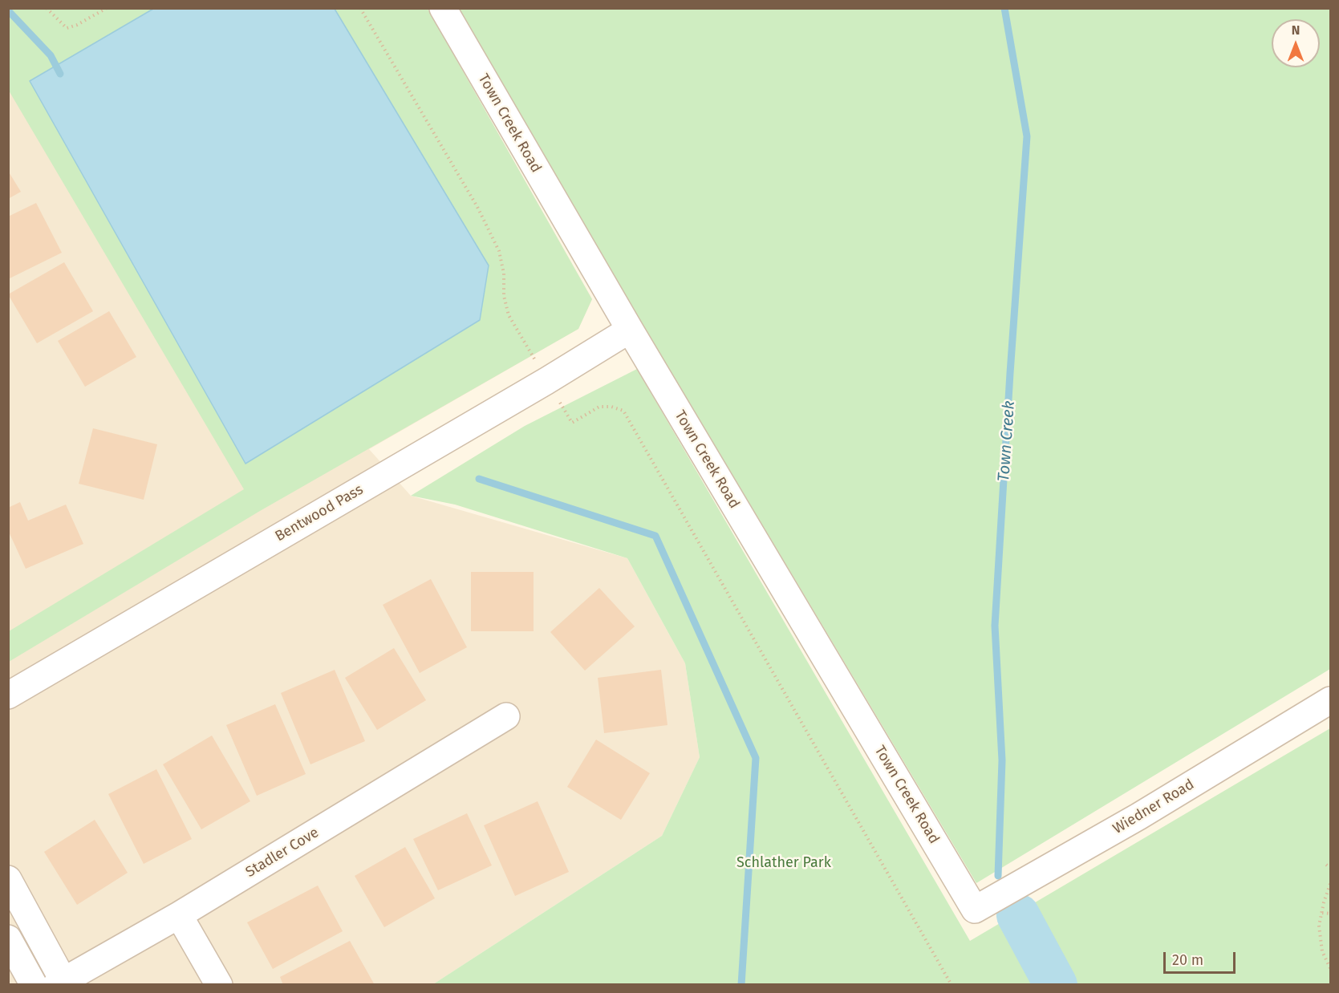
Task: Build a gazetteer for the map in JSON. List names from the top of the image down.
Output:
{
  "streets": {
    "street": [
      "Town Creek Road",
      "Bentwood Pass",
      "Wiedner Road",
      "Stadler Cove"
    ]
  },
  "crossings": [
    ["Town Creek Road", "Bentwood Pass"],
    ["Town Creek Road", "Wiedner Road"]
  ],
  "water": ["Town Creek"],
  "parks": ["Schlather Park"],
  "scale_bar": "20 m",
  "north": "top"
}
